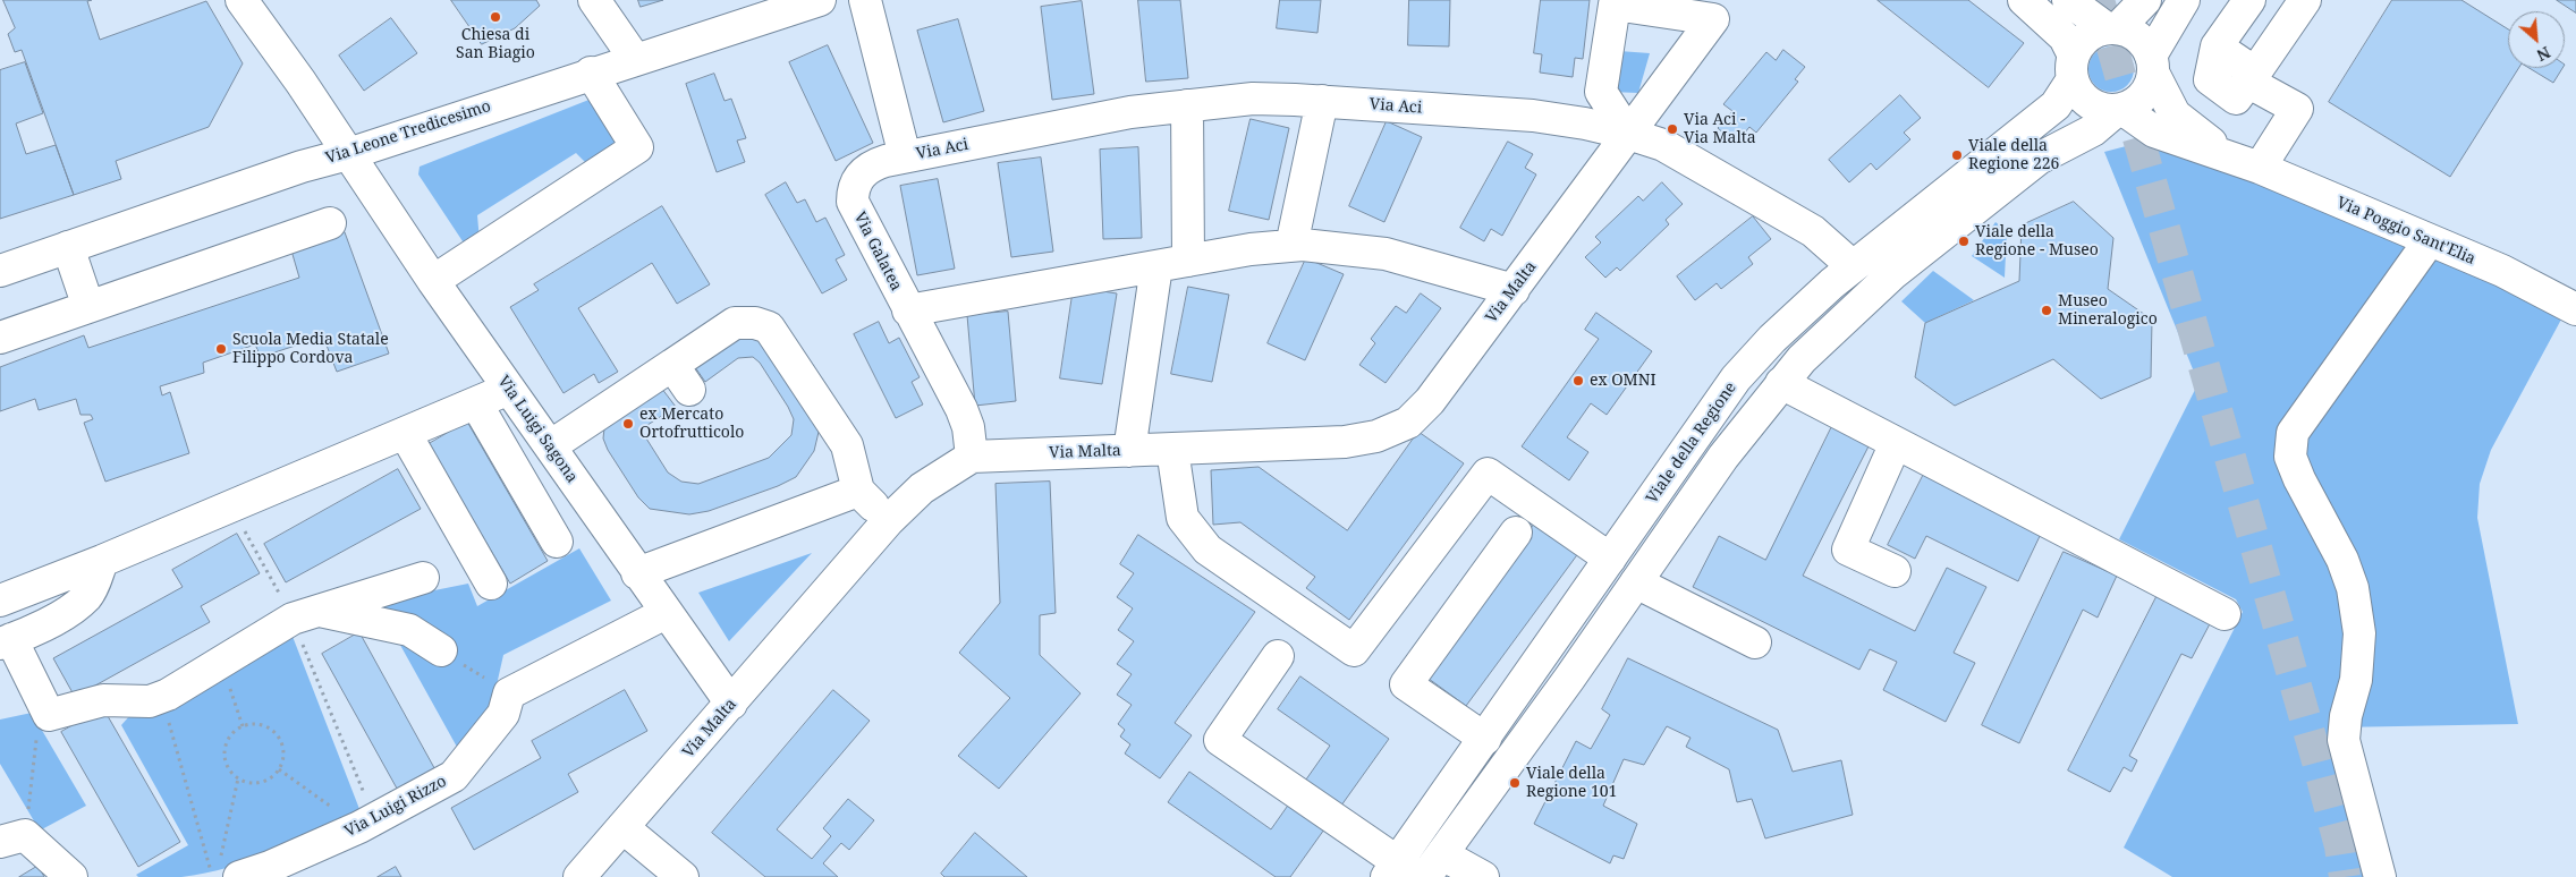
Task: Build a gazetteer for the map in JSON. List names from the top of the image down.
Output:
{
  "streets": {
    "street": [
      "Via Aci",
      "Via Leone Tredicesimo",
      "Via Poggio Sant'Elia",
      "Via Galatea",
      "Via Malta",
      "Via Luigi Sagona",
      "Viale della Regione",
      "Via Luigi Rizzo"
    ]
  },
  "crossings": [
    ["Via Aci", "Via Galatea"],
    ["Via Aci", "Via Malta"],
    ["Via Aci", "Viale della Regione"],
    ["Via Leone Tredicesimo", "Via Luigi Sagona"],
    ["Via Galatea", "Via Malta"],
    ["Via Malta", "Via Luigi Sagona"]
  ],
  "places": [
    "Chiesa di San Biagio",
    "Via Aci - Via Malta",
    "Viale della Regione 226",
    "Viale della Regione - Museo",
    "Museo Mineralogico",
    "Scuola Media Statale Filippo Cordova",
    "ex OMNI",
    "ex Mercato Ortofrutticolo",
    "Viale della Regione 101"
  ],
  "north": "bottom right"
}
